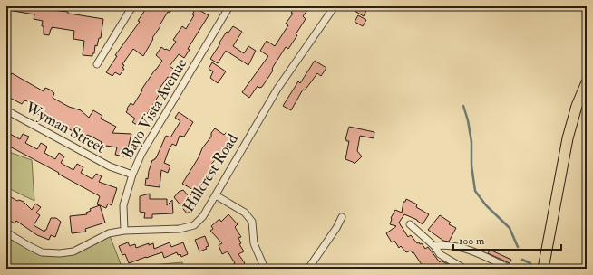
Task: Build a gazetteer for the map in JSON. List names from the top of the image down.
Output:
{
  "streets": {
    "street": ["Bayo Vista Avenue", "Wyman Street", "Hillcrest Road"]
  },
  "crossings": [
    ["Bayo Vista Avenue", "Wyman Street"],
    ["Bayo Vista Avenue", "Hillcrest Road"]
  ],
  "scale_bar": "100 m"
}
